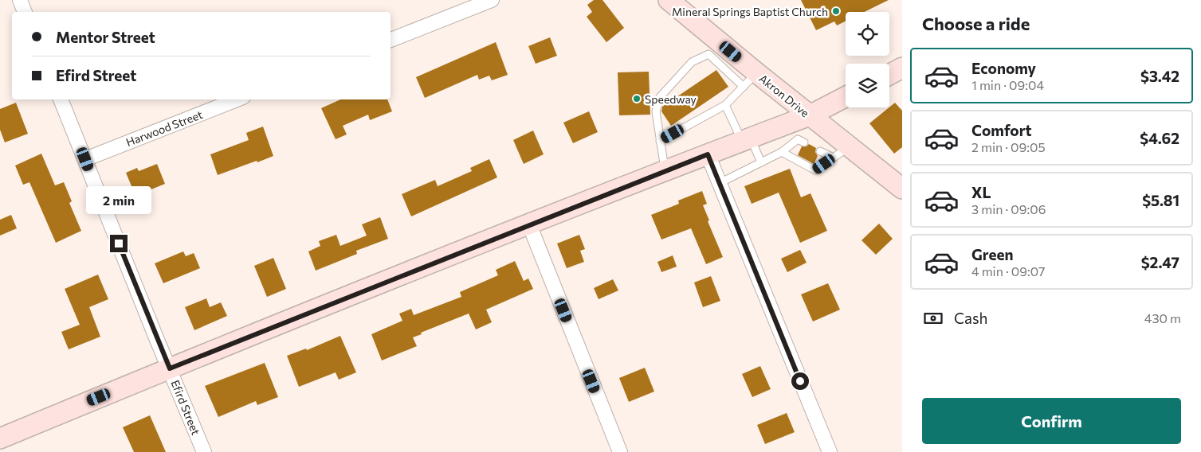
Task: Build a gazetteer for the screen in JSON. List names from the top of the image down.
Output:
{
  "streets": {
    "street": ["Akron Drive", "Harwood Street", "Efird Street"]
  },
  "crossings": [
    ["Harwood Street", "Efird Street"]
  ],
  "places": ["Mineral Springs Baptist Church", "Speedway"],
  "page": {
    "heading": "Choose a ride",
    "banner": ["Mentor Street", "Efird Street"],
    "list": [
      {
        "name": "Economy",
        "note": "1 min · 09:04",
        "value": "$3.42"
      },
      {
        "name": "Comfort",
        "note": "2 min · 09:05",
        "value": "$4.62"
      },
      {
        "name": "XL",
        "note": "3 min · 09:06",
        "value": "$5.81"
      },
      {
        "name": "Green",
        "note": "4 min · 09:07",
        "value": "$2.47"
      }
    ],
    "bubble": "2 min",
    "pay": ["Cash", "430 m"],
    "buttons": "Confirm"
  }
}
